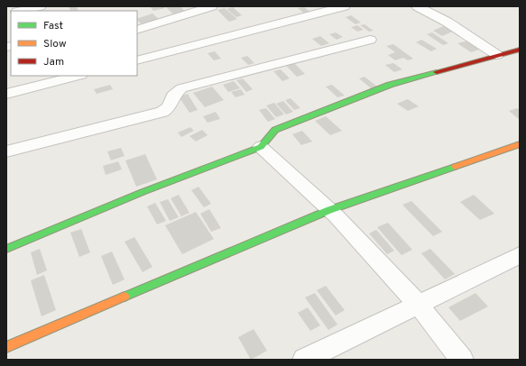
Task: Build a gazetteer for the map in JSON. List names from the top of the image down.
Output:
{
  "legend": ["Fast", "Slow", "Jam"]
}
